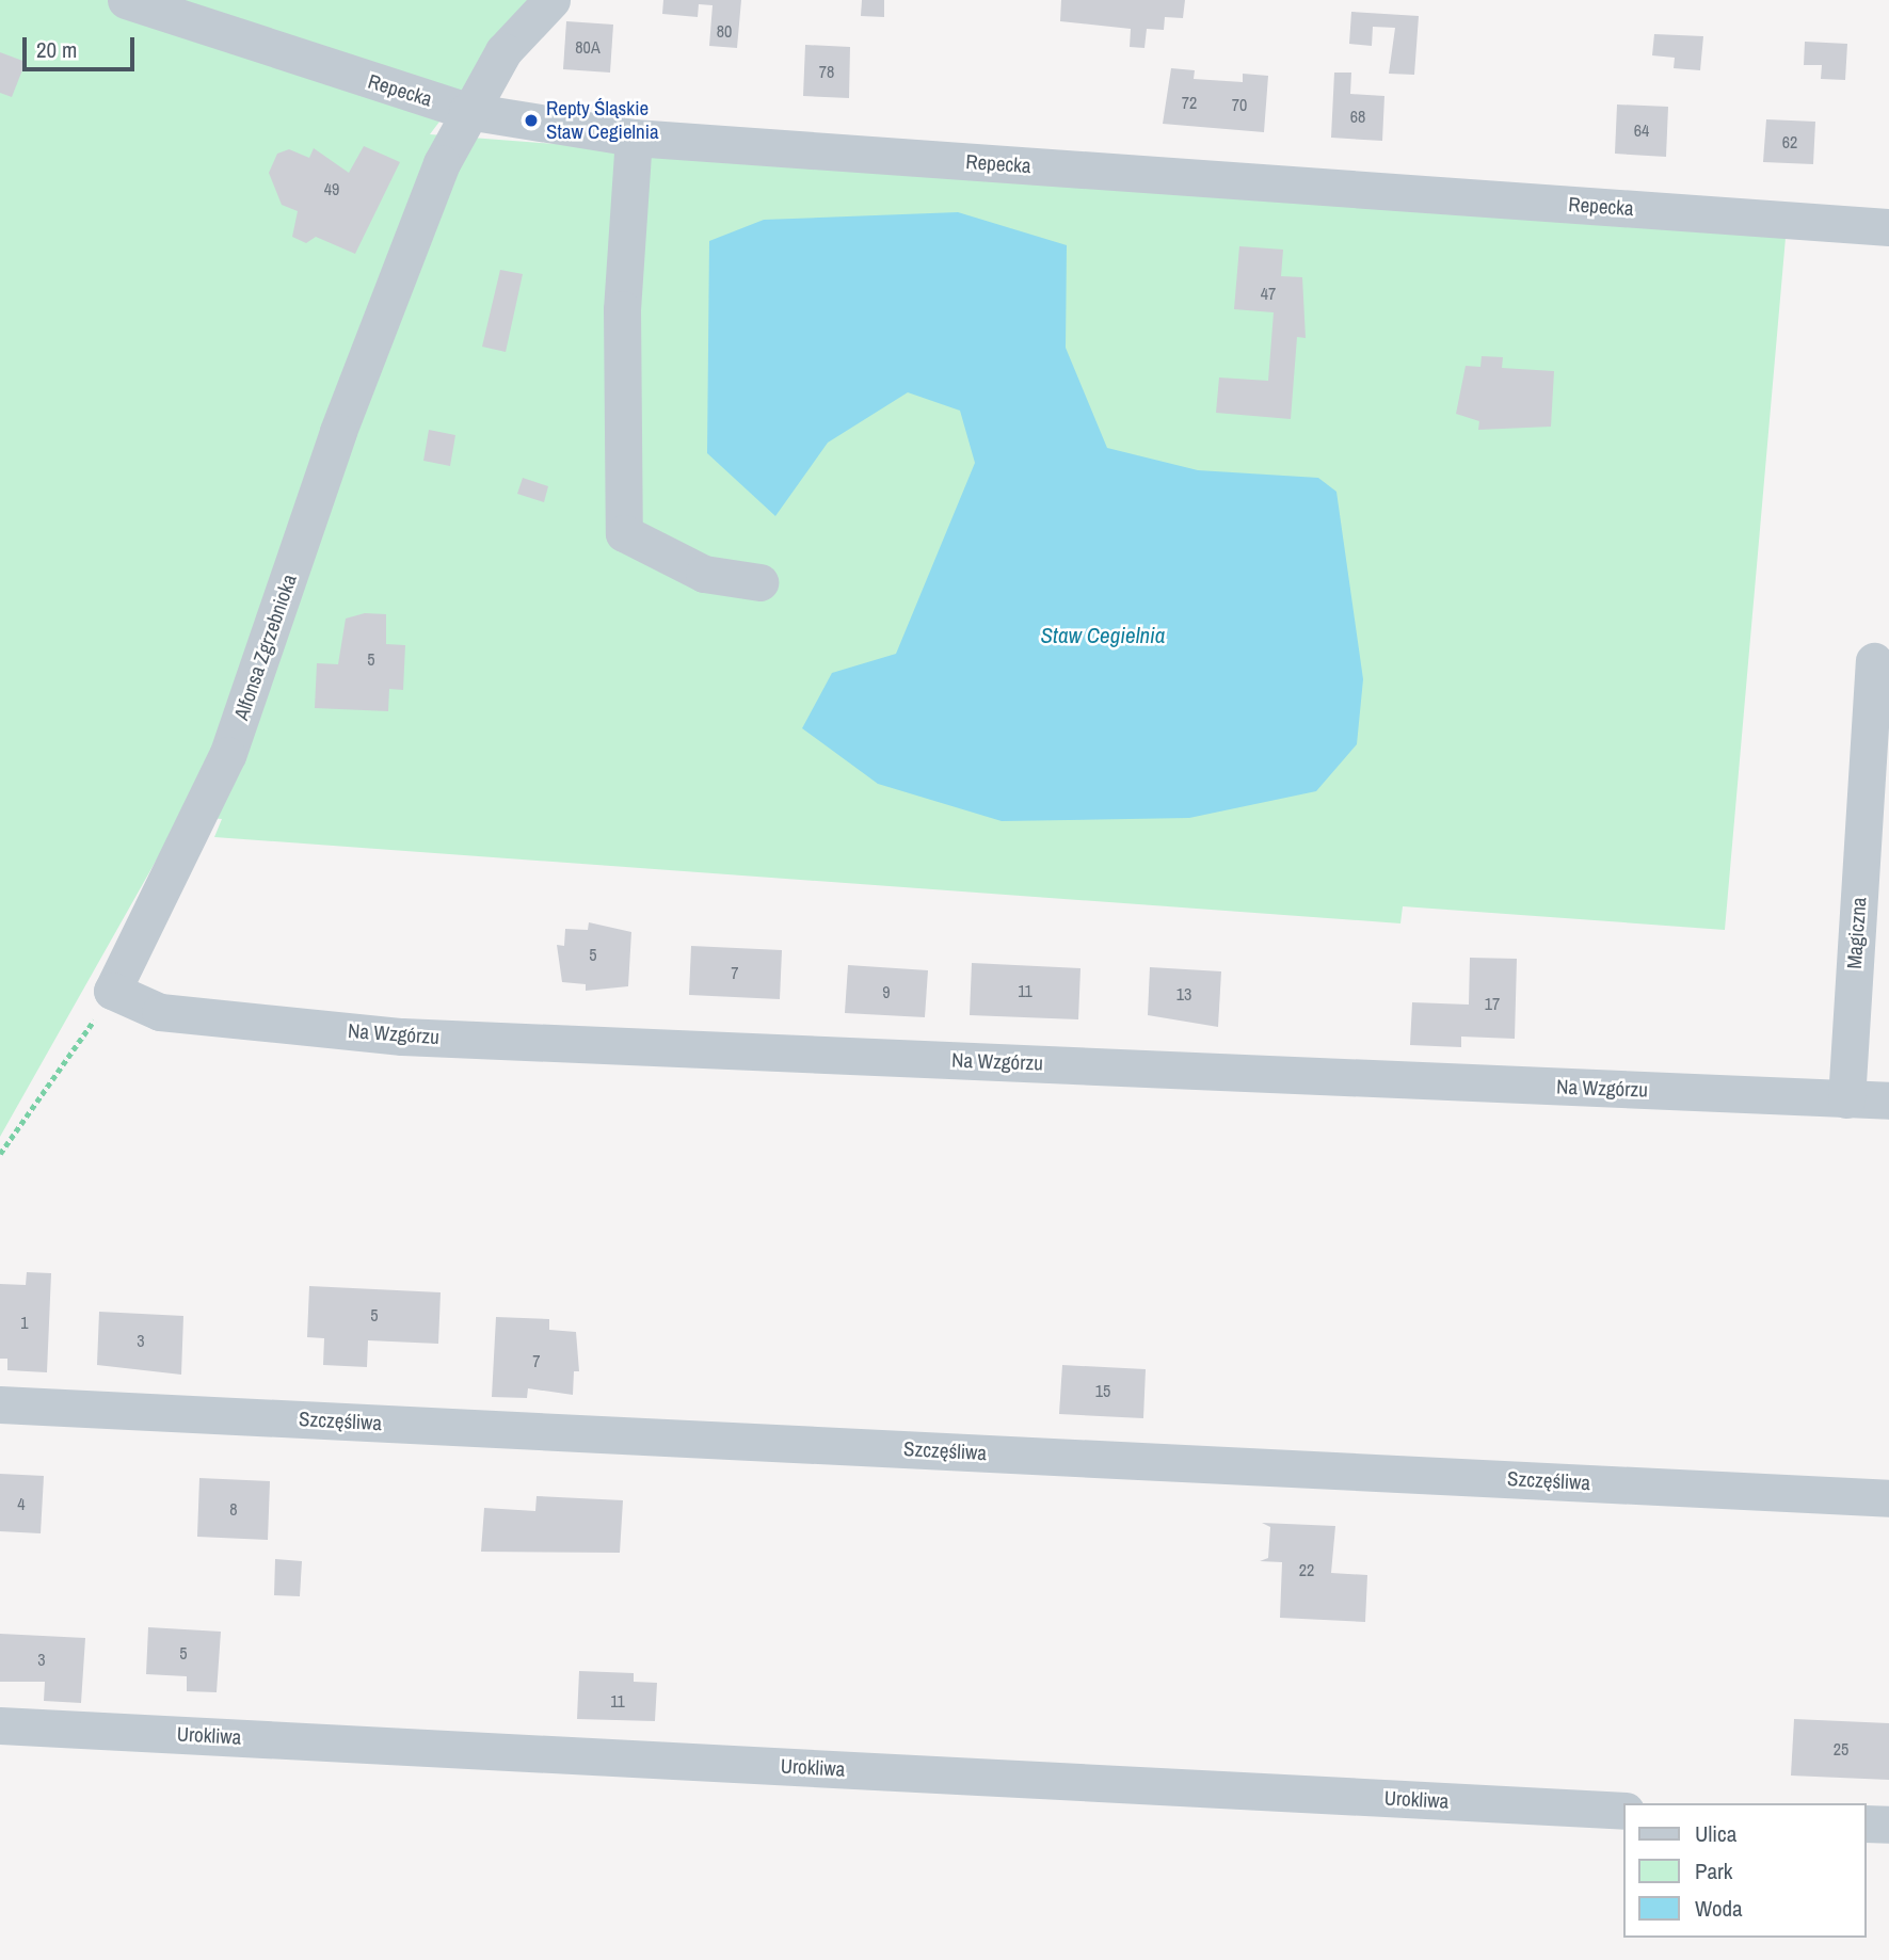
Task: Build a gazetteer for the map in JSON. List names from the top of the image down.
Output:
{
  "streets": {
    "street": [
      "Repecka",
      "Alfonsa Zgrzebnioka",
      "Magiczna",
      "Na Wzgórzu",
      "Szczęśliwa",
      "Urokliwa"
    ]
  },
  "crossings": [
    ["Repecka", "Alfonsa Zgrzebnioka"],
    ["Alfonsa Zgrzebnioka", "Na Wzgórzu"],
    ["Magiczna", "Na Wzgórzu"]
  ],
  "water": ["Staw Cegielnia"],
  "places": ["Repty Śląskie Staw Cegielnia"],
  "house_numbers": [
    "80",
    "80A",
    "78",
    "72",
    "70",
    "68",
    "64",
    "62",
    "49",
    "47",
    "5",
    "5",
    "7",
    "11",
    "9",
    "13",
    "17",
    "5",
    "1",
    "3",
    "7",
    "15",
    "4",
    "8",
    "22",
    "5",
    "3",
    "11",
    "25"
  ],
  "legend": ["Ulica", "Park", "Woda"],
  "scale_bar": "20 m"
}
